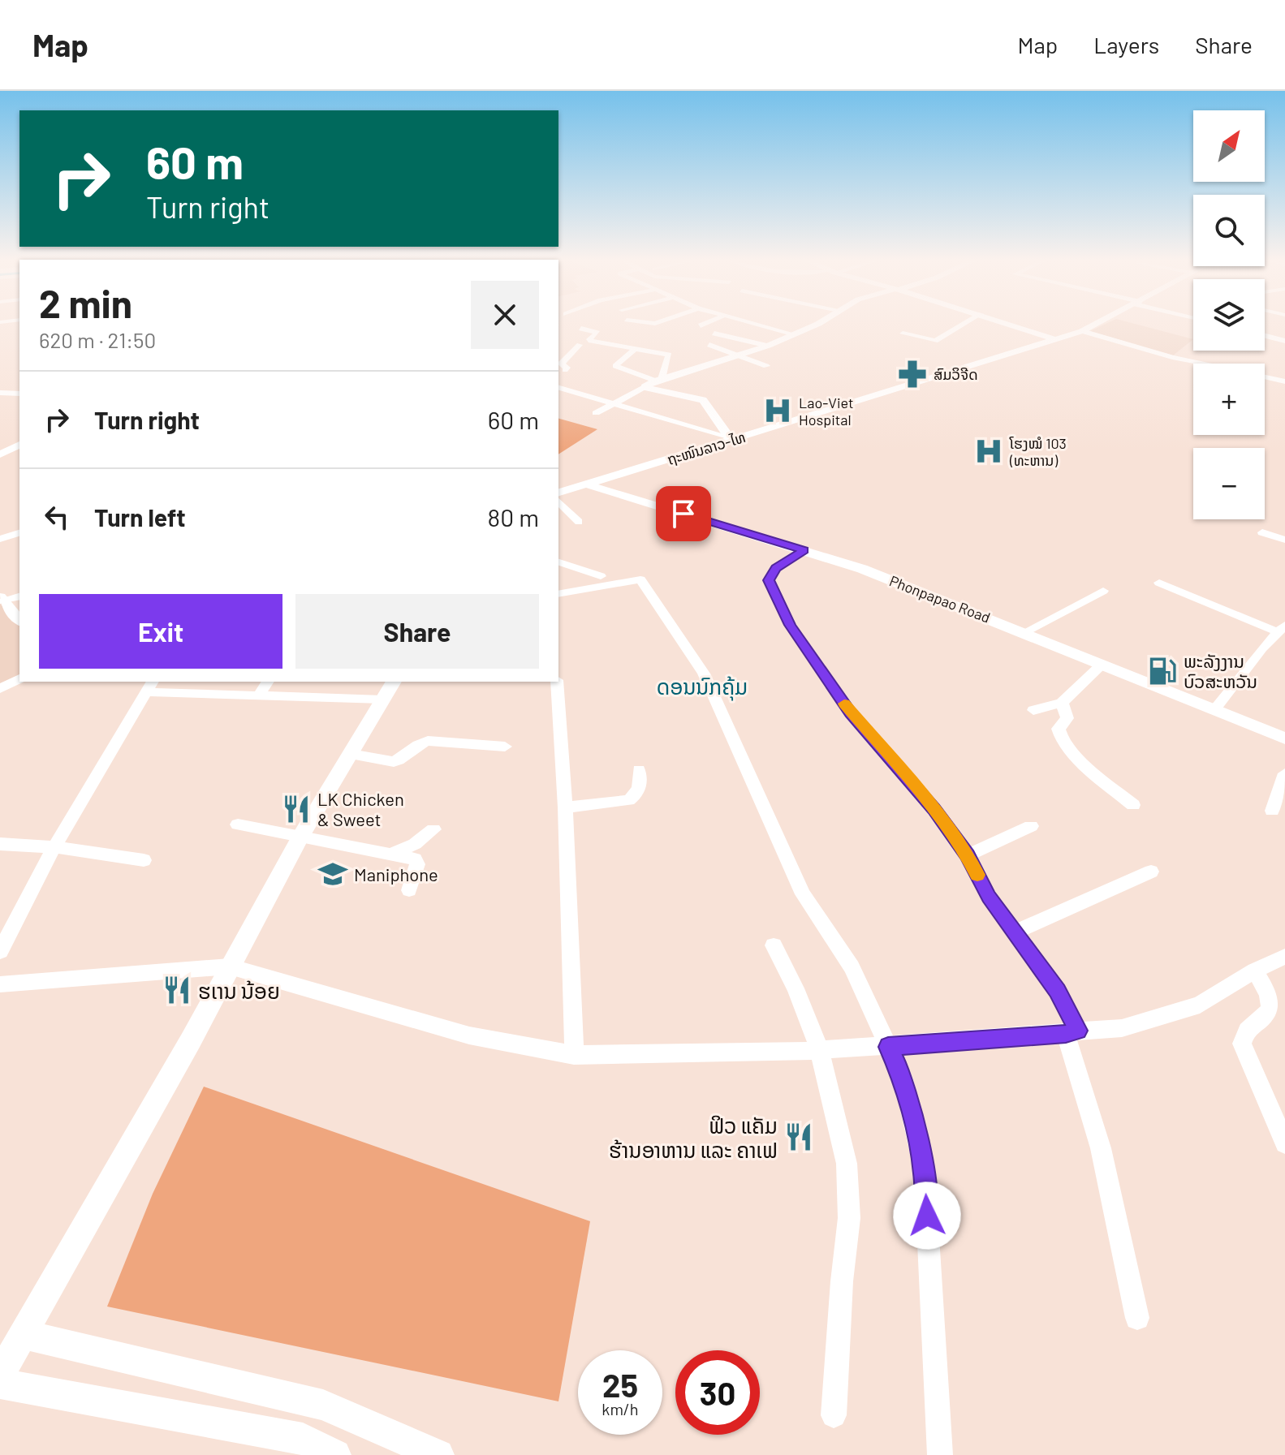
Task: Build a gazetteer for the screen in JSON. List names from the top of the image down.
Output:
{
  "streets": {
    "street": ["ຖະໜົນລາວ-ໄທ", "Phonpapao Road"]
  },
  "crossings": [
    ["ຖະໜົນລາວ-ໄທ", "Phonpapao Road"]
  ],
  "districts": ["ດອນນົກຄຸ້ມ"],
  "places": {
    "pharmacy": ["ສົມວິຈີດ"],
    "hospital": ["Lao-Viet Hospital", "ໂຮງໝໍ 103 (ທະຫານ)"],
    "fuel station": ["ພະລັງງານ ບົວສະຫວັນ"],
    "restaurant": ["LK Chicken & Sweet", "ຮເານ ນ້ອຍ", "ຟິວ ແຄັມ ຮ້ານອາຫານ ແລະ ຄາເຟ"],
    "school or university": ["Maniphone"]
  },
  "north": "top right",
  "page": {
    "header": "Map",
    "nav": ["Map", "Layers", "Share"],
    "map_buttons": ["+", "−"],
    "turn": ["60 m", "Turn right"],
    "heading": ["2 min", "620 m · 21:50"],
    "list": [
      {
        "name": "Turn right",
        "value": "60 m"
      },
      {
        "name": "Turn left",
        "value": "80 m"
      }
    ],
    "buttons": ["Exit", "Share"],
    "speed": "25 km/h",
    "limit": "30"
  }
}
